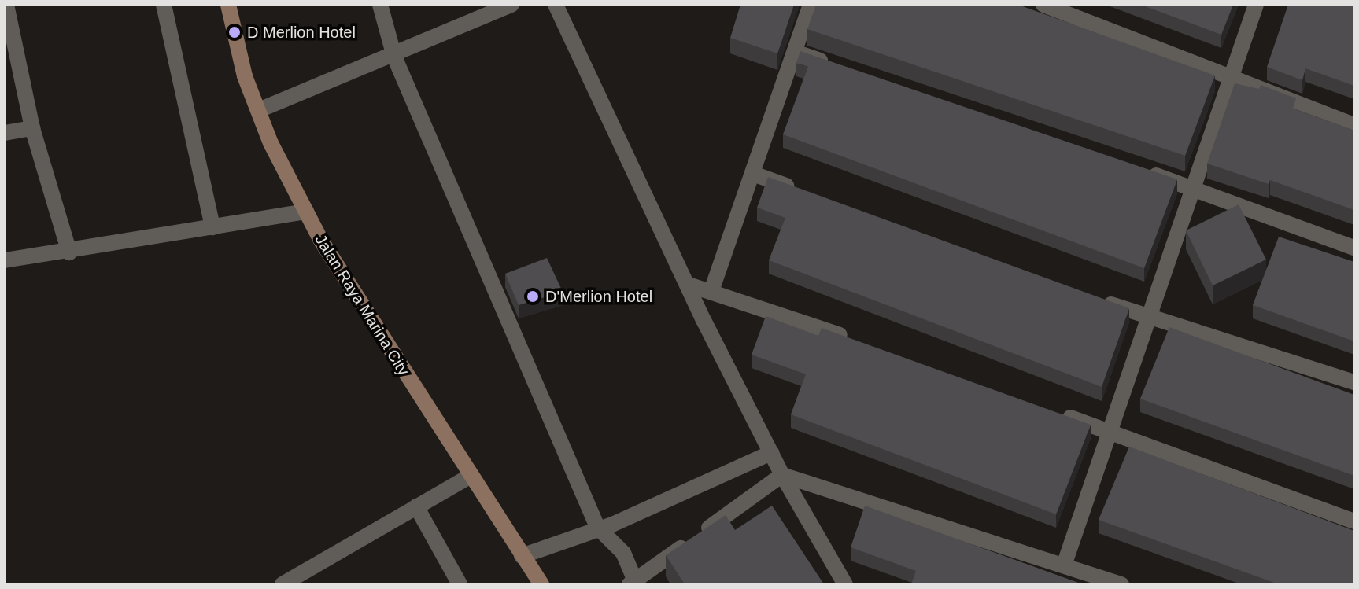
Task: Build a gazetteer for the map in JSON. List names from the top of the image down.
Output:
{
  "streets": {
    "main road": ["Jalan Raya Marina City"]
  },
  "places": ["D Merlion Hotel", "D'Merlion Hotel"]
}
